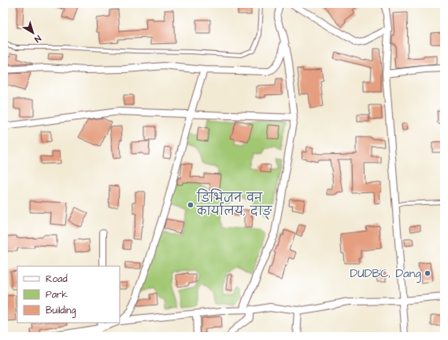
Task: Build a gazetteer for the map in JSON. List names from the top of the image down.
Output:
{
  "places": ["डिभिजन वन कार्यालय, दाङ्", "DUDBC, Dang"],
  "legend": ["Road", "Park", "Building"],
  "north": "bottom right"
}
